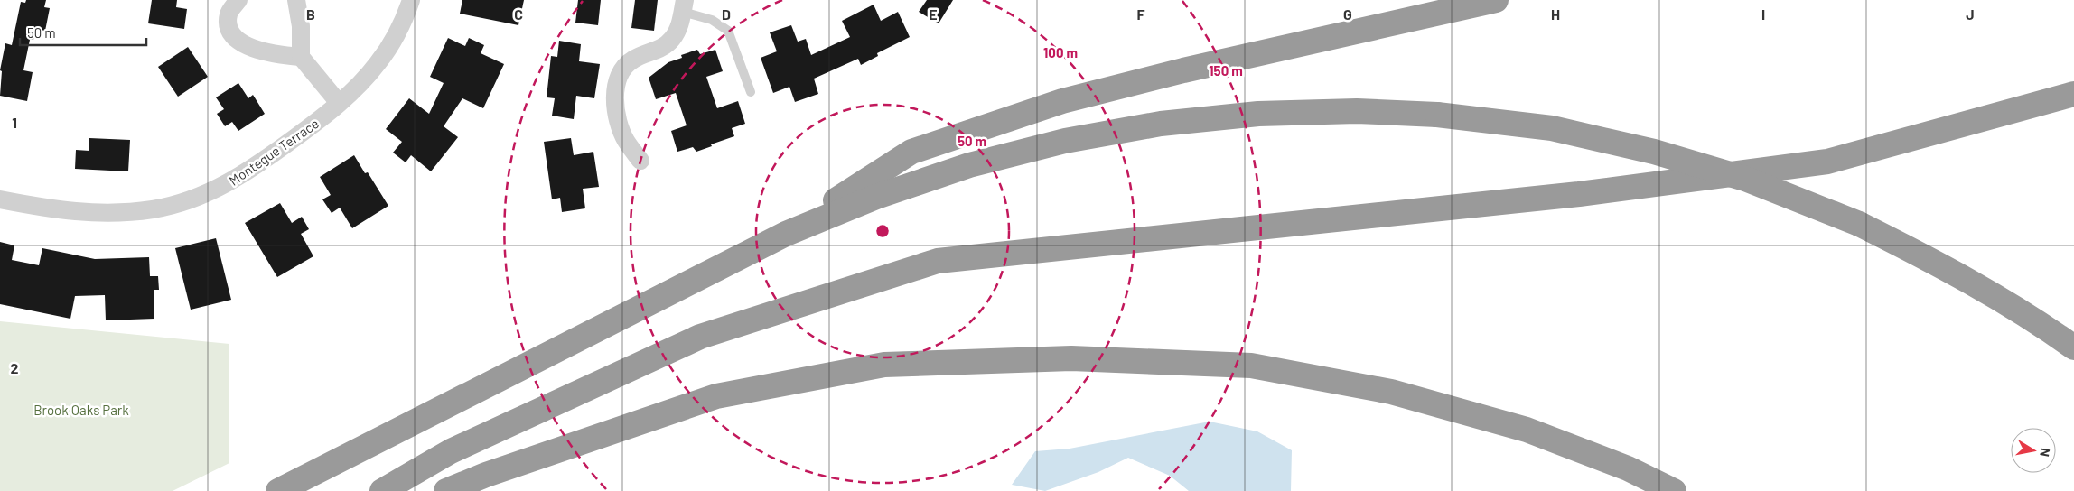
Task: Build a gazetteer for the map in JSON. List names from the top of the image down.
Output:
{
  "streets": {
    "street": ["Montegue Terrace"]
  },
  "parks": ["Brook Oaks Park"],
  "scale_bar": "50 m",
  "north": "right",
  "grid": {
    "columns": [
      "B",
      "C",
      "D",
      "E",
      "F",
      "G",
      "H",
      "I",
      "J"
    ],
    "rows": ["1", "2"]
  },
  "rings": ["100 m", "150 m", "50 m"]
}
